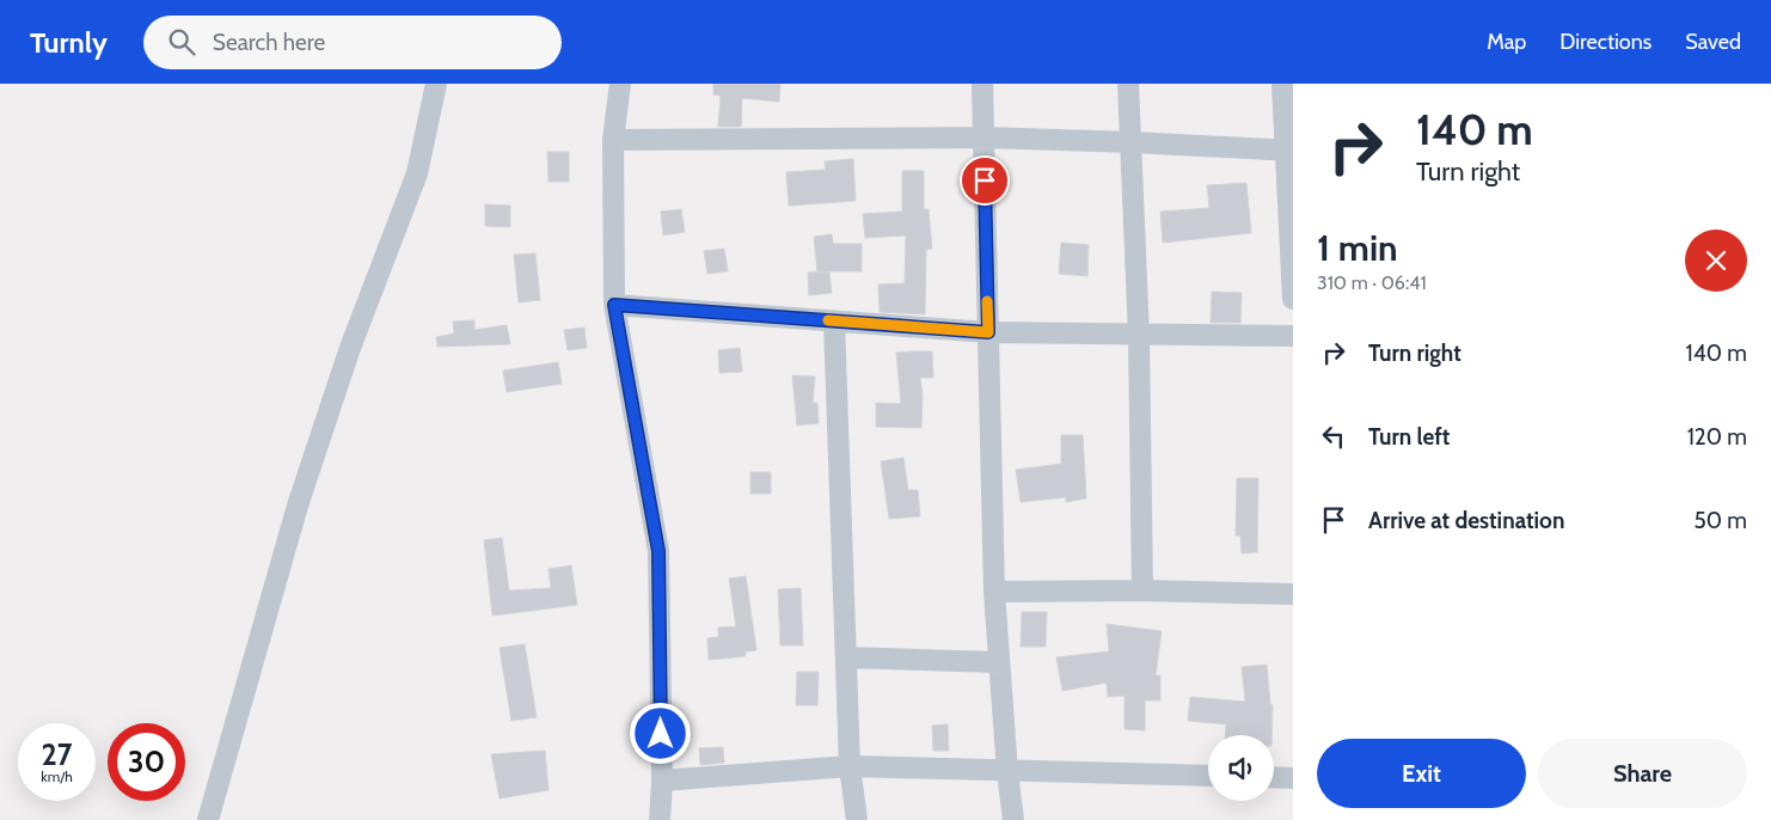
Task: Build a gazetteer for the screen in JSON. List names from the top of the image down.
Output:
{
  "page": {
    "header": "Turnly",
    "search": "Search here",
    "nav": ["Map", "Directions", "Saved"],
    "turn": ["140 m", "Turn right"],
    "heading": ["1 min", "310 m · 06:41"],
    "list": [
      {
        "name": "Turn right",
        "value": "140 m"
      },
      {
        "name": "Turn left",
        "value": "120 m"
      },
      {
        "name": "Arrive at destination",
        "value": "50 m"
      }
    ],
    "speed": "27 km/h",
    "limit": "30",
    "buttons": ["Exit", "Share"]
  }
}
